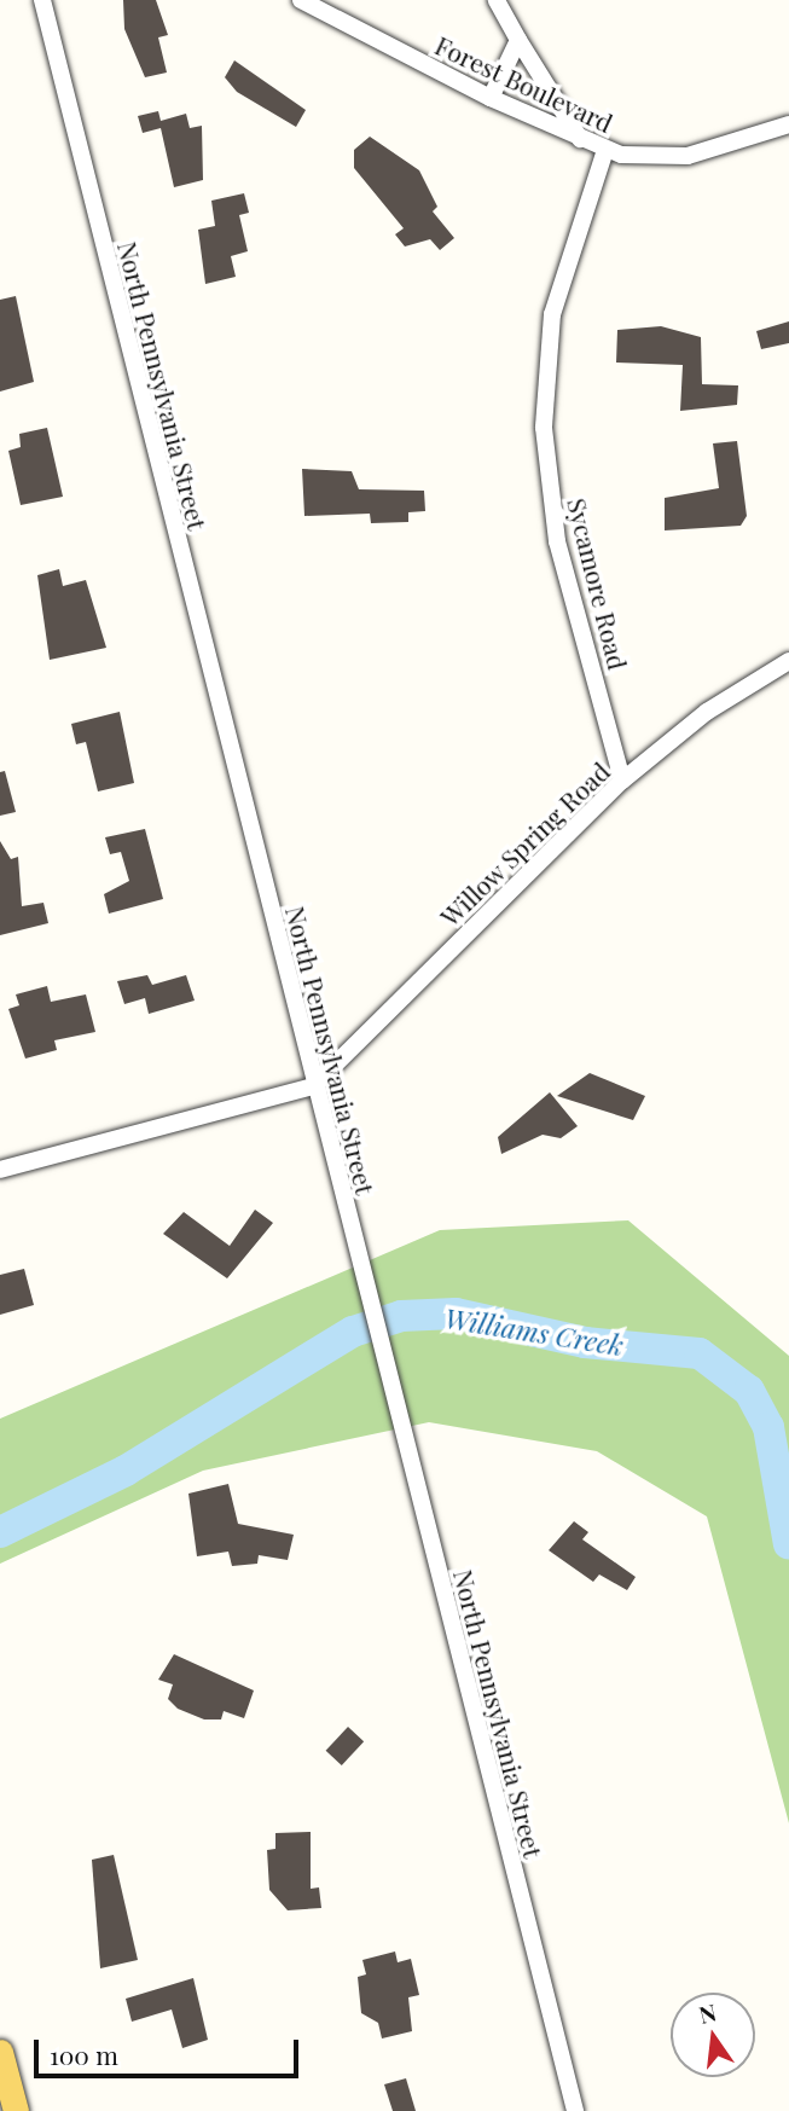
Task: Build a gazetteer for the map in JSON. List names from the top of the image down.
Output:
{
  "streets": {
    "street": [
      "Forest Boulevard",
      "North Pennsylvania Street",
      "Sycamore Road",
      "Willow Spring Road"
    ]
  },
  "crossings": [
    ["Forest Boulevard", "Sycamore Road"],
    ["North Pennsylvania Street", "Willow Spring Road"],
    ["Sycamore Road", "Willow Spring Road"]
  ],
  "water": ["Williams Creek"],
  "scale_bar": "100 m",
  "north": "top"
}
